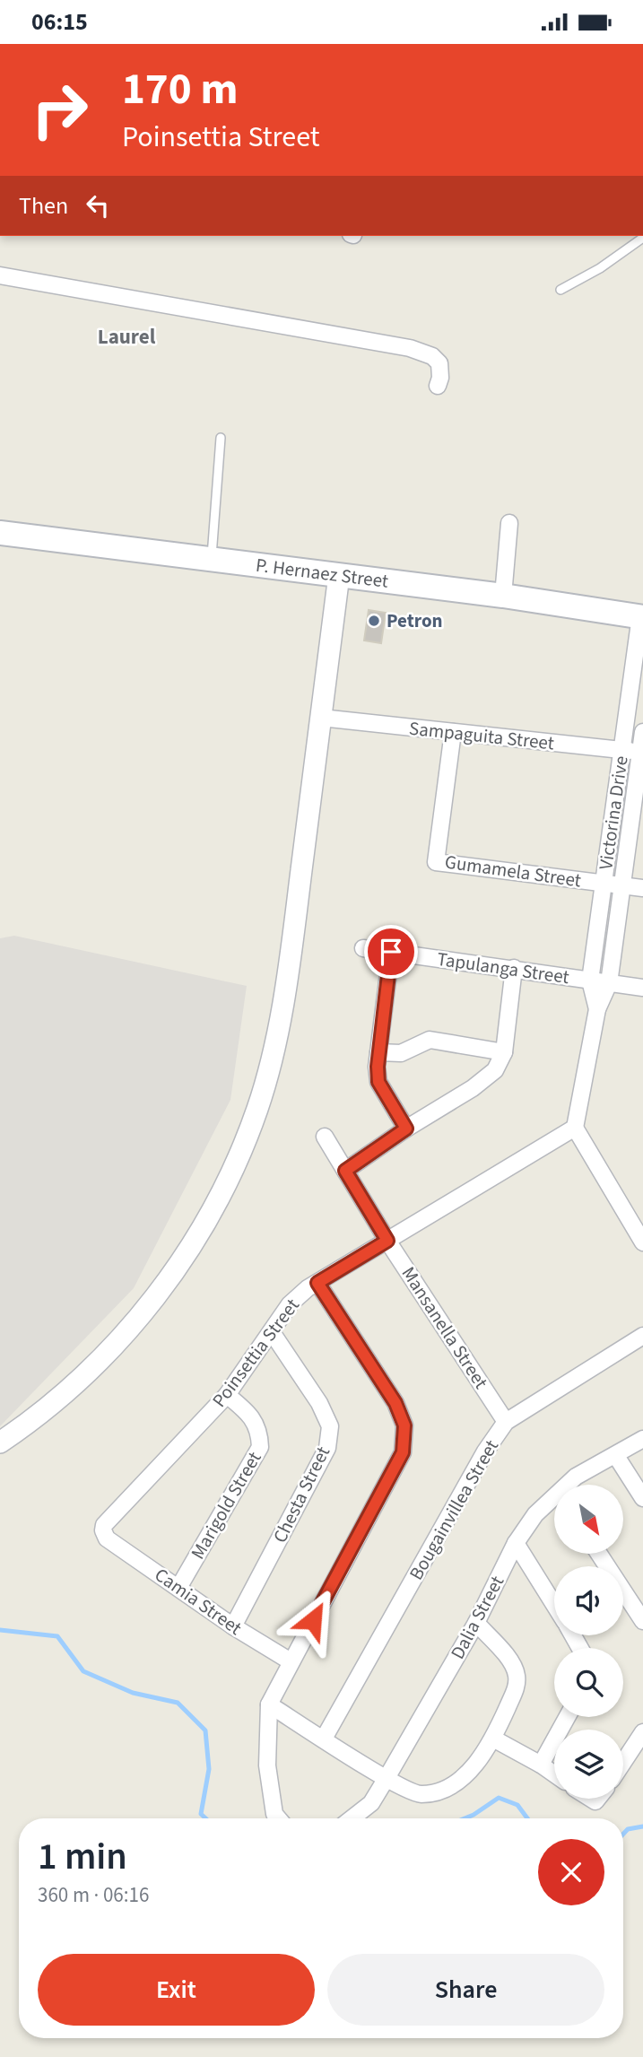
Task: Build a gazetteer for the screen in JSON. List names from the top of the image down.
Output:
{
  "streets": {
    "main road": ["P. Hernaez Street"],
    "street": [
      "Sampaguita Street",
      "Victorina Drive",
      "Gumamela Street",
      "Tapulanga Street",
      "Mansanella Street",
      "Poinsettia Street",
      "Chesta Street",
      "Marigold Street",
      "Bougainvillea Street",
      "Camia Street",
      "Dalia Street"
    ]
  },
  "crossings": [
    ["P. Hernaez Street", "Victorina Drive"],
    ["Sampaguita Street", "Victorina Drive"],
    ["Sampaguita Street", "Gumamela Street"],
    ["Victorina Drive", "Gumamela Street"],
    ["Victorina Drive", "Tapulanga Street"],
    ["Victorina Drive", "Poinsettia Street"],
    ["Mansanella Street", "Poinsettia Street"],
    ["Mansanella Street", "Bougainvillea Street"],
    ["Poinsettia Street", "Chesta Street"],
    ["Poinsettia Street", "Marigold Street"],
    ["Poinsettia Street", "Camia Street"],
    ["Chesta Street", "Camia Street"],
    ["Marigold Street", "Camia Street"]
  ],
  "districts": ["Laurel"],
  "places": ["Petron"],
  "north": "bottom right",
  "page": {
    "status": "06:15",
    "turn": ["170 m", "Poinsettia Street"],
    "then": "Then",
    "heading": ["1 min", "360 m · 06:16"],
    "buttons": ["Exit", "Share"]
  }
}
